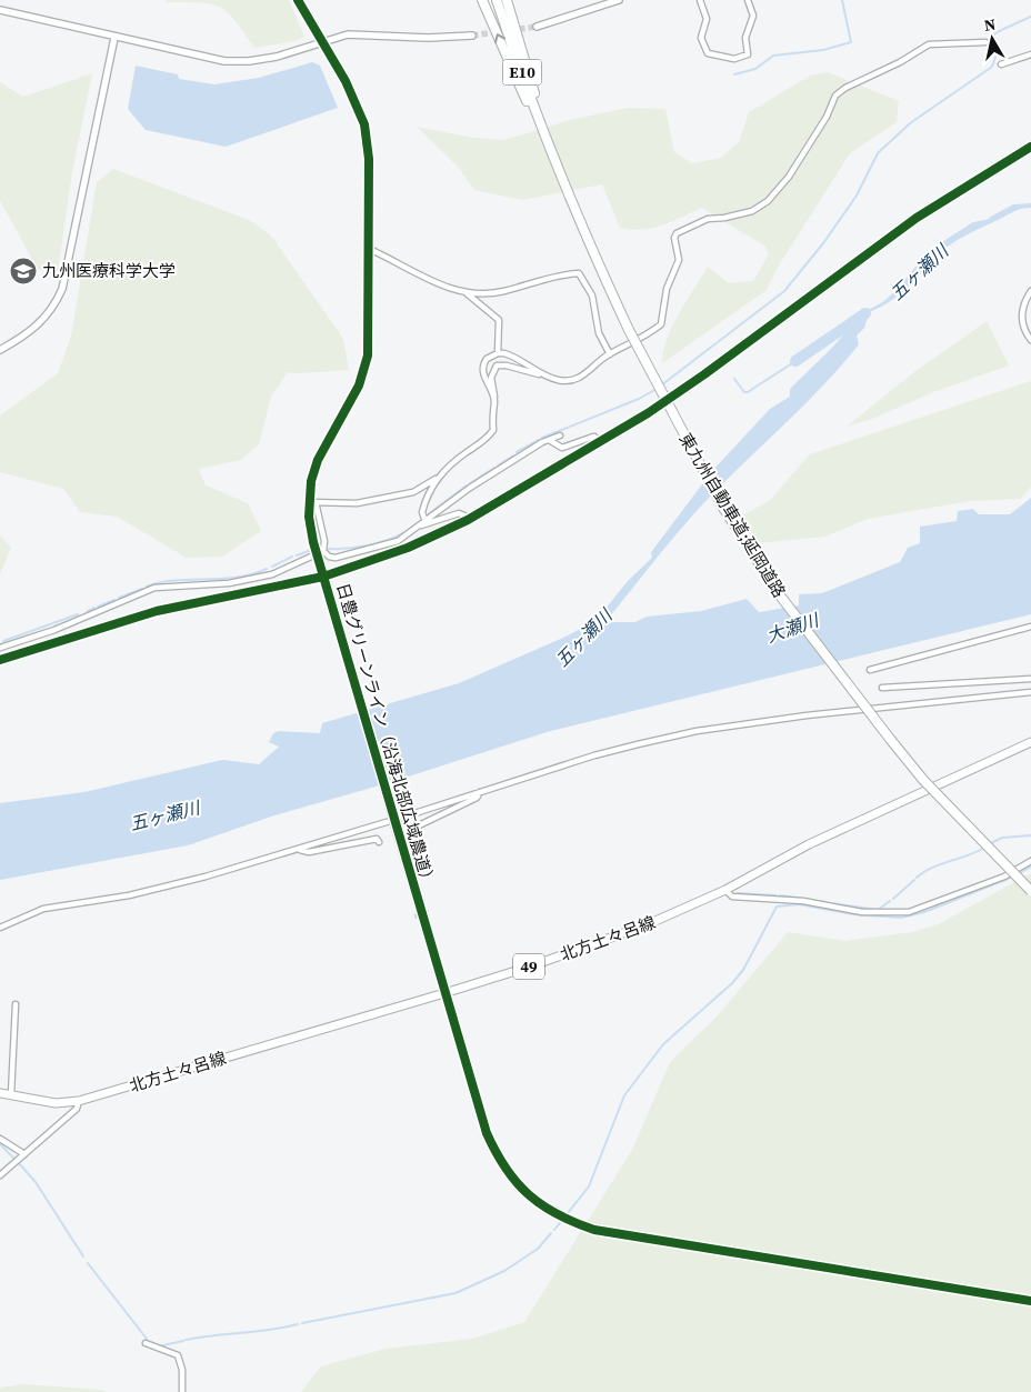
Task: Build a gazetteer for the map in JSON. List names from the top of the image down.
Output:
{
  "streets": {
    "highway": ["E10", "東九州自動車道;延岡道路"],
    "main road": ["北方土々呂線", "49"],
    "street": ["日豊グリーンライン（沿海北部広域農道）"]
  },
  "crossings": [
    ["日豊グリーンライン（沿海北部広域農道）", "北方土々呂線"]
  ],
  "water": ["五ヶ瀬川", "大瀬川"],
  "places": {
    "school or university": ["九州医療科学大学"]
  },
  "north": "top"
}
